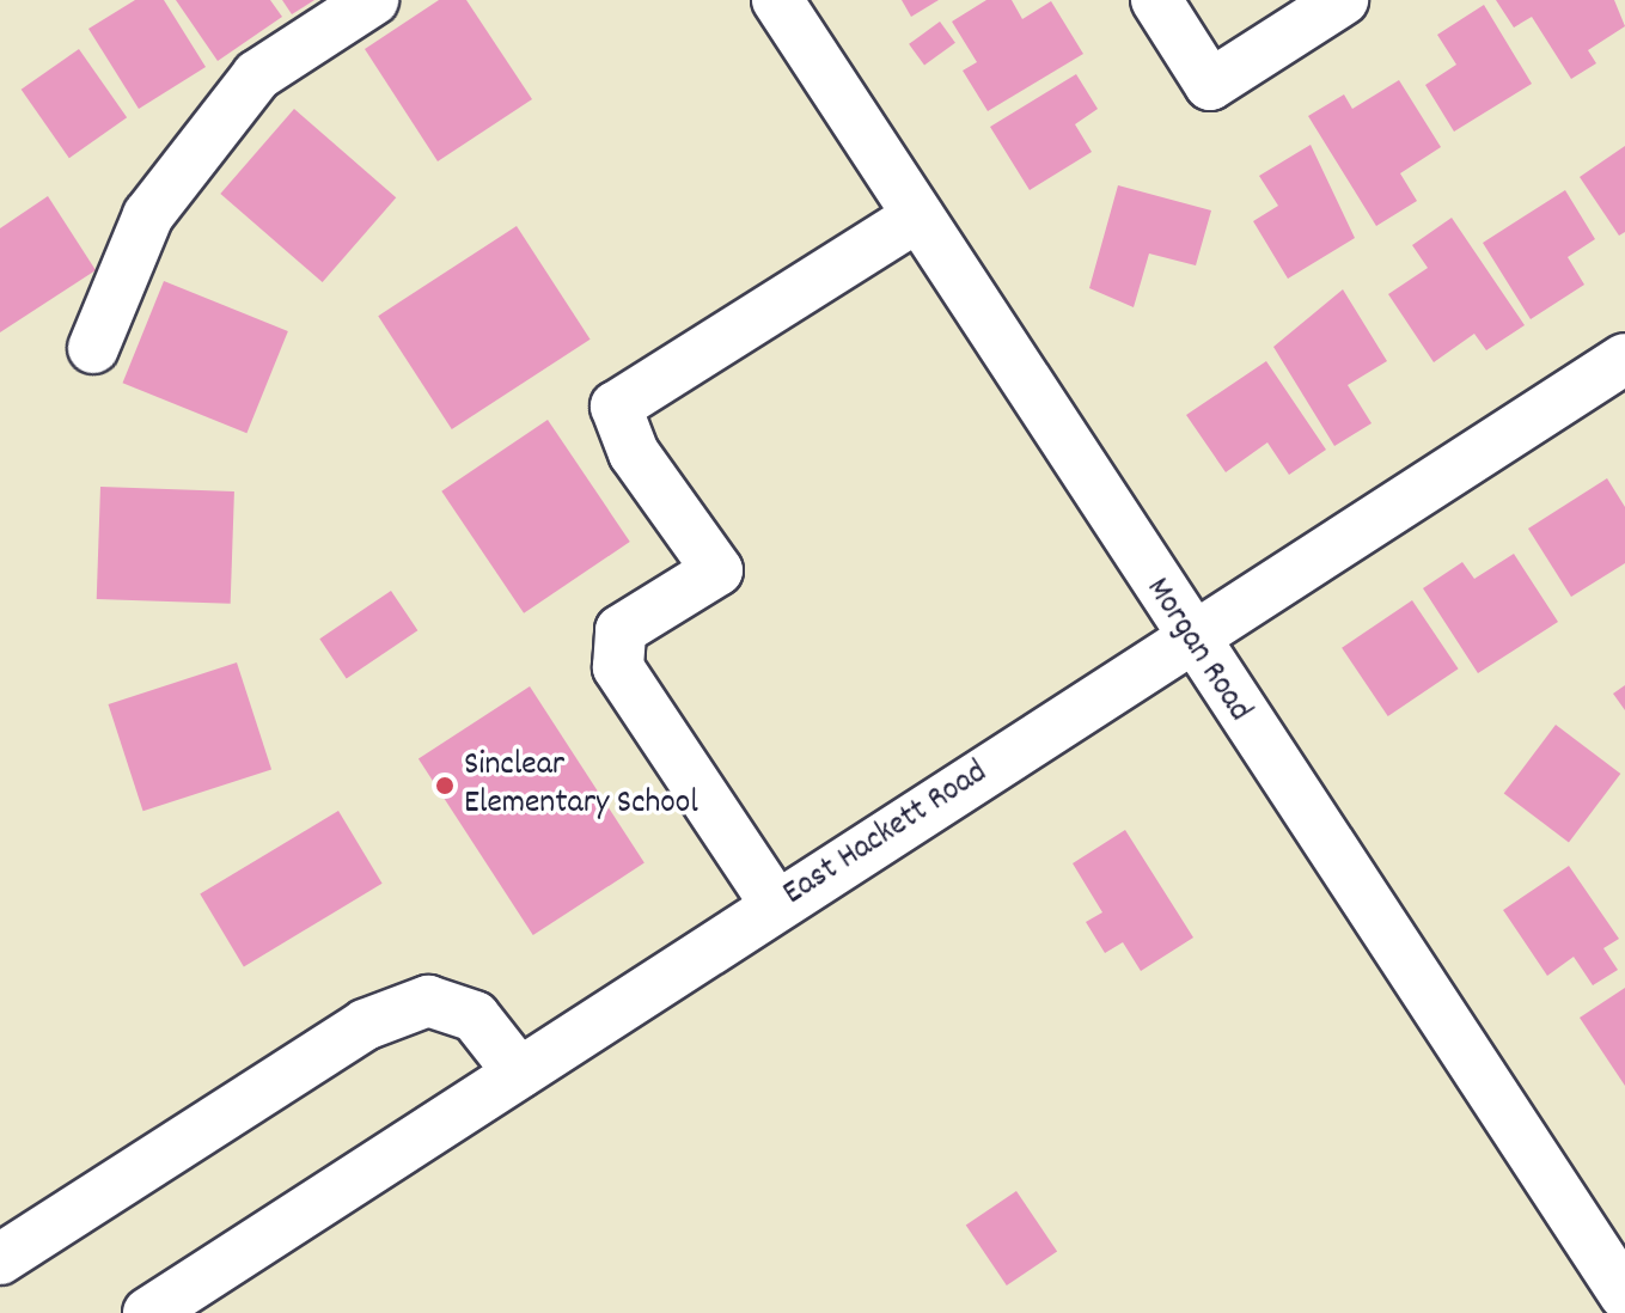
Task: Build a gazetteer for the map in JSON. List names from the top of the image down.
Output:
{
  "streets": {
    "street": ["Morgan Road", "East Hackett Road"]
  },
  "crossings": [
    ["Morgan Road", "East Hackett Road"]
  ],
  "places": ["Sinclear Elementary School"]
}
